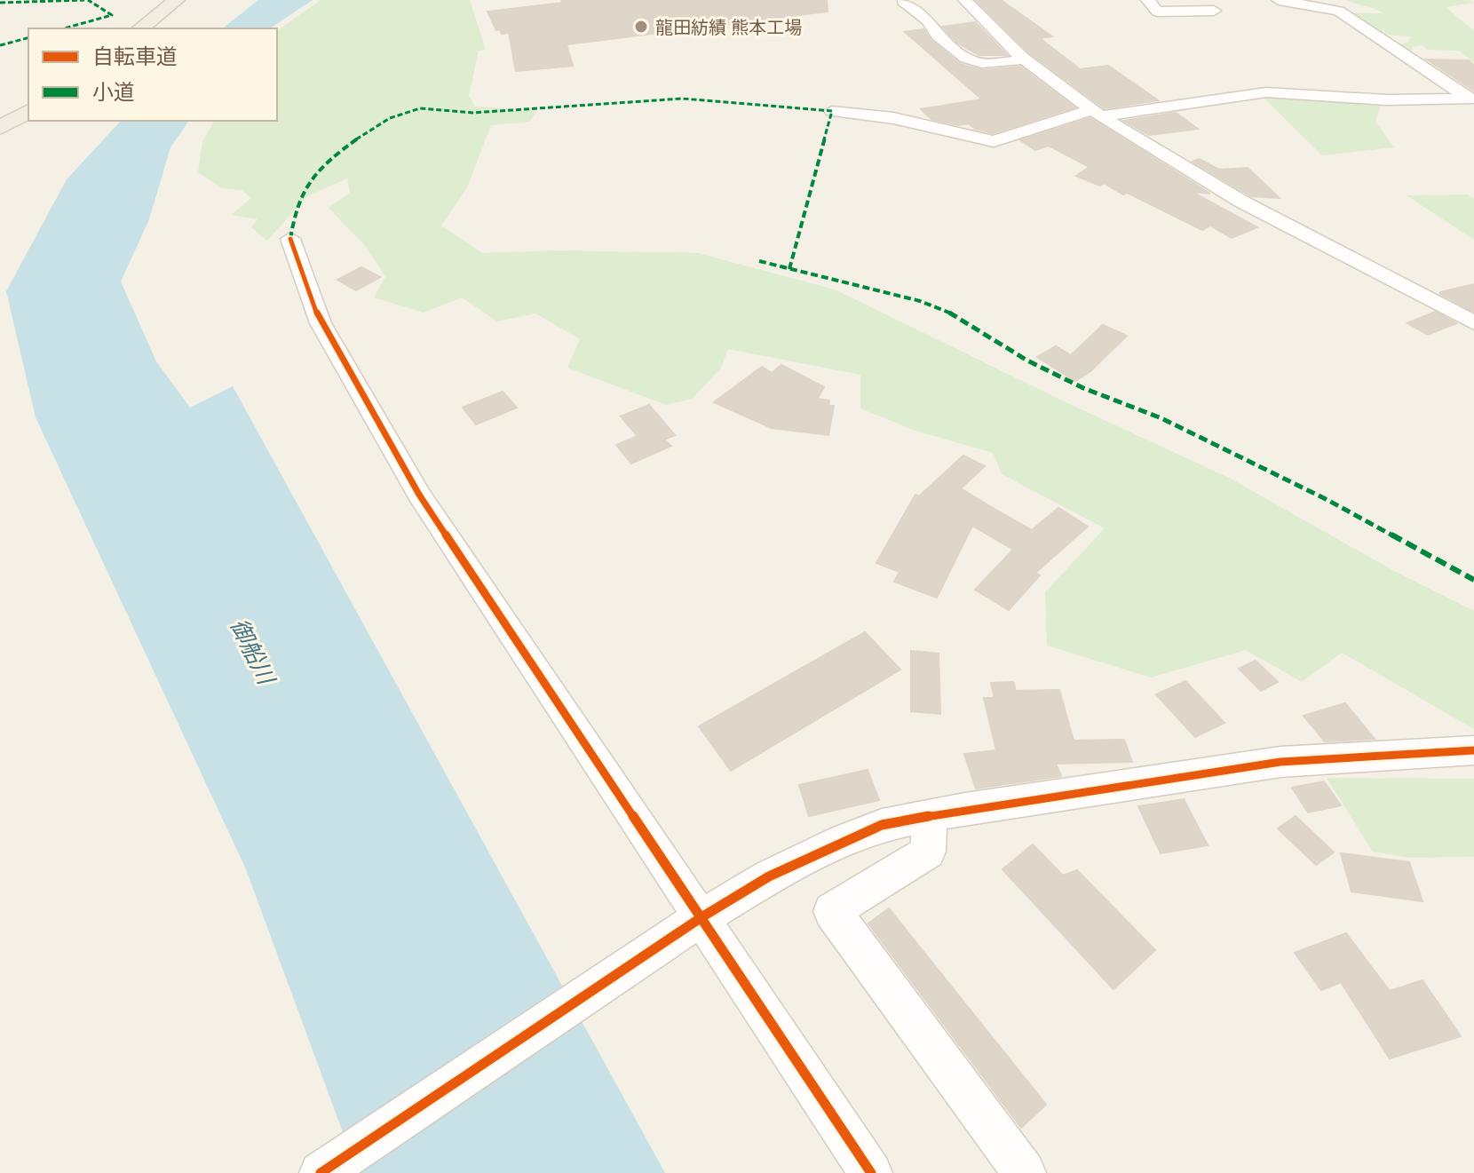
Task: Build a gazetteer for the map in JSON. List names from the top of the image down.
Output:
{
  "water": ["御船川"],
  "places": ["龍田紡績 熊本工場"],
  "legend": ["自転車道", "小道"]
}
